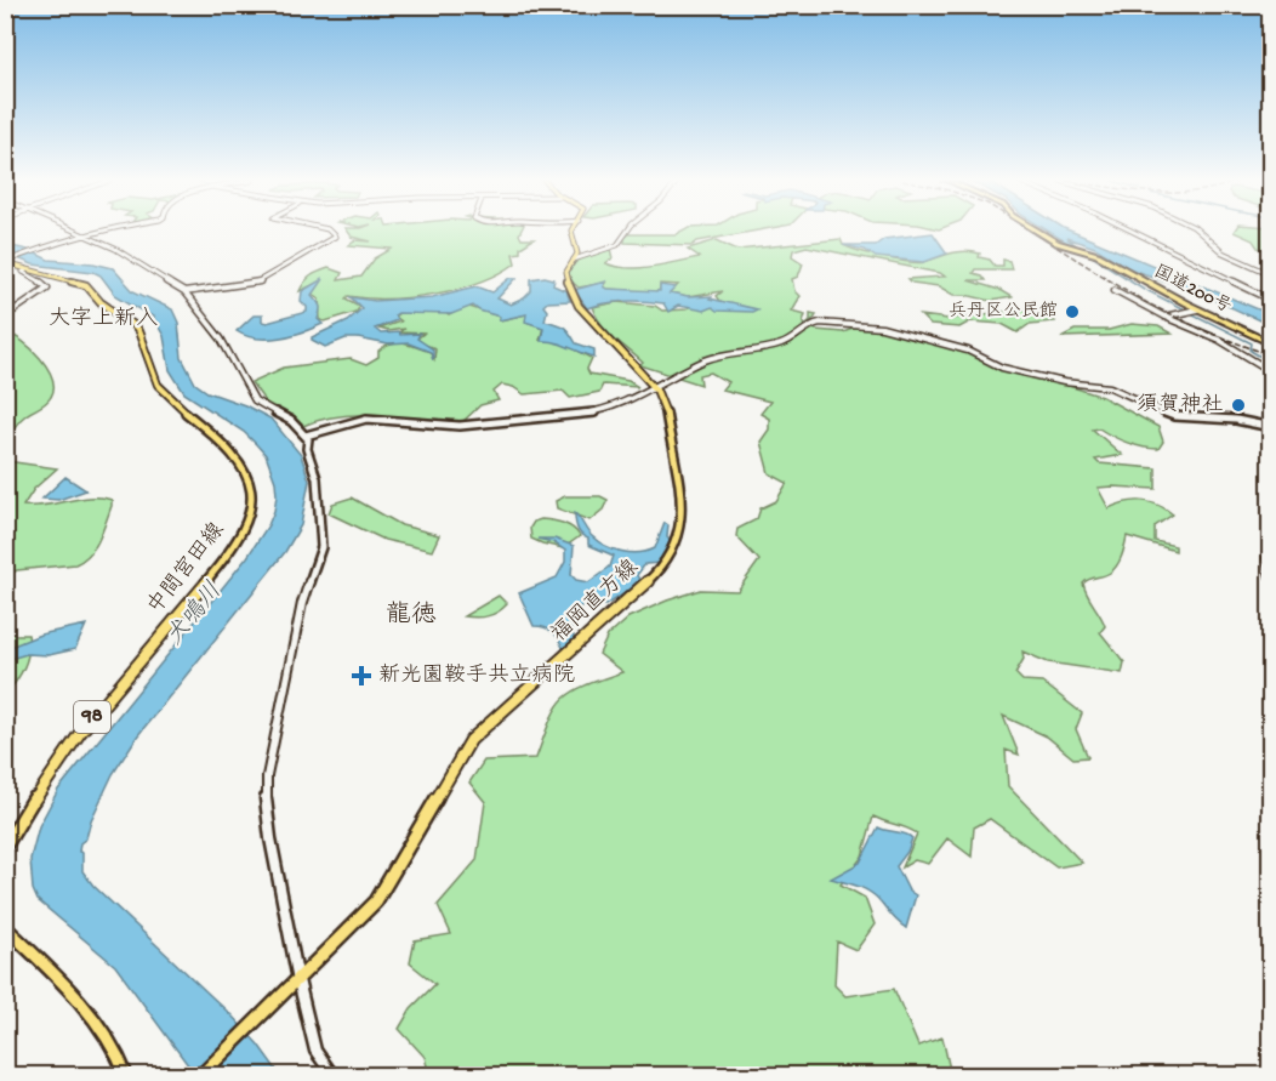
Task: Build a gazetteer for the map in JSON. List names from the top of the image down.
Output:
{
  "streets": {
    "highway": ["国道200号"],
    "main road": ["中間宮田線", "福岡直方線", "98"]
  },
  "districts": ["大字上新入", "龍徳"],
  "water": ["犬鳴川"],
  "places": {
    "other": ["兵丹区公民館", "須賀神社"],
    "health": ["新光園鞍手共立病院"]
  }
}
